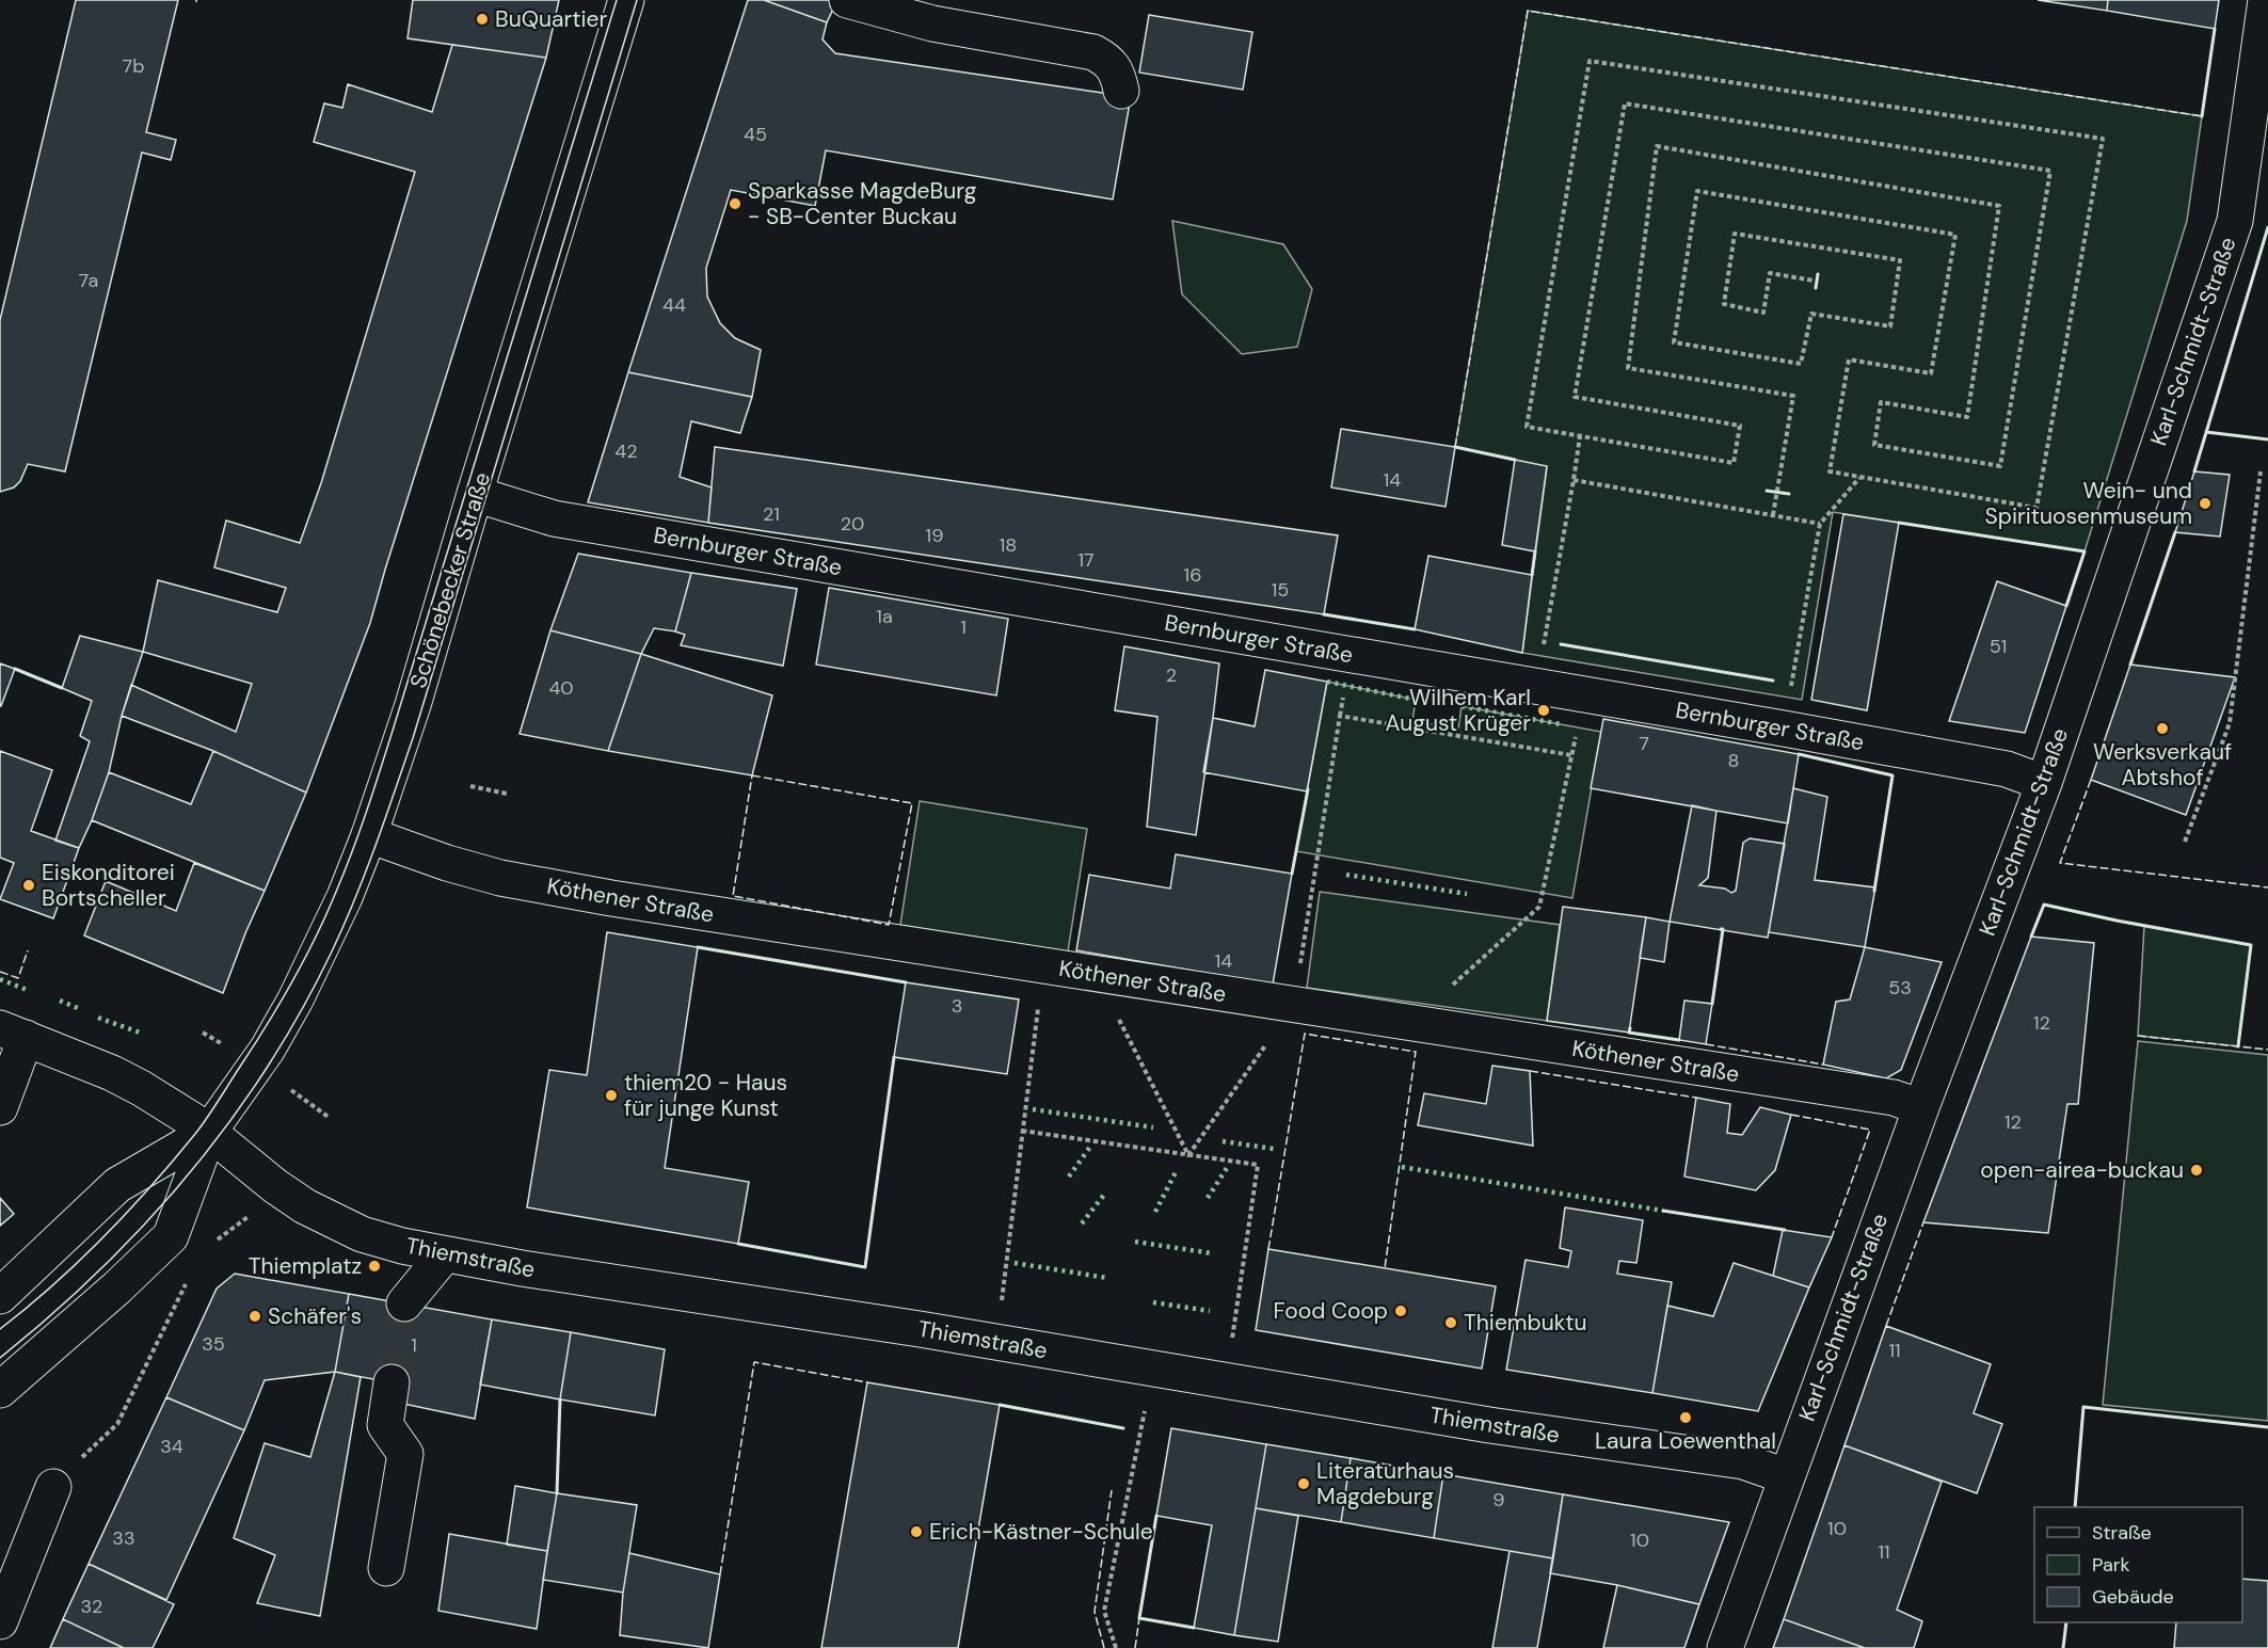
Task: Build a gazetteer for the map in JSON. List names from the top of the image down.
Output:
{
  "streets": {
    "street": [
      "Karl-Schmidt-Straße",
      "Bernburger Straße",
      "Schönebecker Straße",
      "Köthener Straße",
      "Thiemstraße"
    ]
  },
  "crossings": [
    ["Karl-Schmidt-Straße", "Bernburger Straße"],
    ["Karl-Schmidt-Straße", "Köthener Straße"],
    ["Karl-Schmidt-Straße", "Thiemstraße"],
    ["Bernburger Straße", "Schönebecker Straße"],
    ["Schönebecker Straße", "Köthener Straße"],
    ["Schönebecker Straße", "Thiemstraße"]
  ],
  "places": [
    "BuQuartier",
    "Sparkasse MagdeBurg - SB-Center Buckau",
    "Wein- und Spirituosenmuseum",
    "Wilhem Karl August Krüger",
    "Werksverkauf Abtshof",
    "Eiskonditorei Bortscheller",
    "thiem20 - Haus für junge Kunst",
    "open-airea-buckau",
    "Thiemplatz",
    "Food Coop",
    "Schäfer's",
    "Thiembuktu",
    "Laura Loewenthal",
    "Literaturhaus Magdeburg",
    "Erich-Kästner-Schule"
  ],
  "house_numbers": [
    "7b",
    "45",
    "7a",
    "44",
    "42",
    "14",
    "21",
    "20",
    "19",
    "18",
    "17",
    "16",
    "15",
    "1a",
    "1",
    "51",
    "2",
    "40",
    "7",
    "8",
    "14",
    "53",
    "3",
    "12",
    "12",
    "35",
    "1",
    "11",
    "34",
    "9",
    "10",
    "33",
    "10",
    "11",
    "32"
  ],
  "legend": ["Straße", "Park", "Gebäude"]
}
